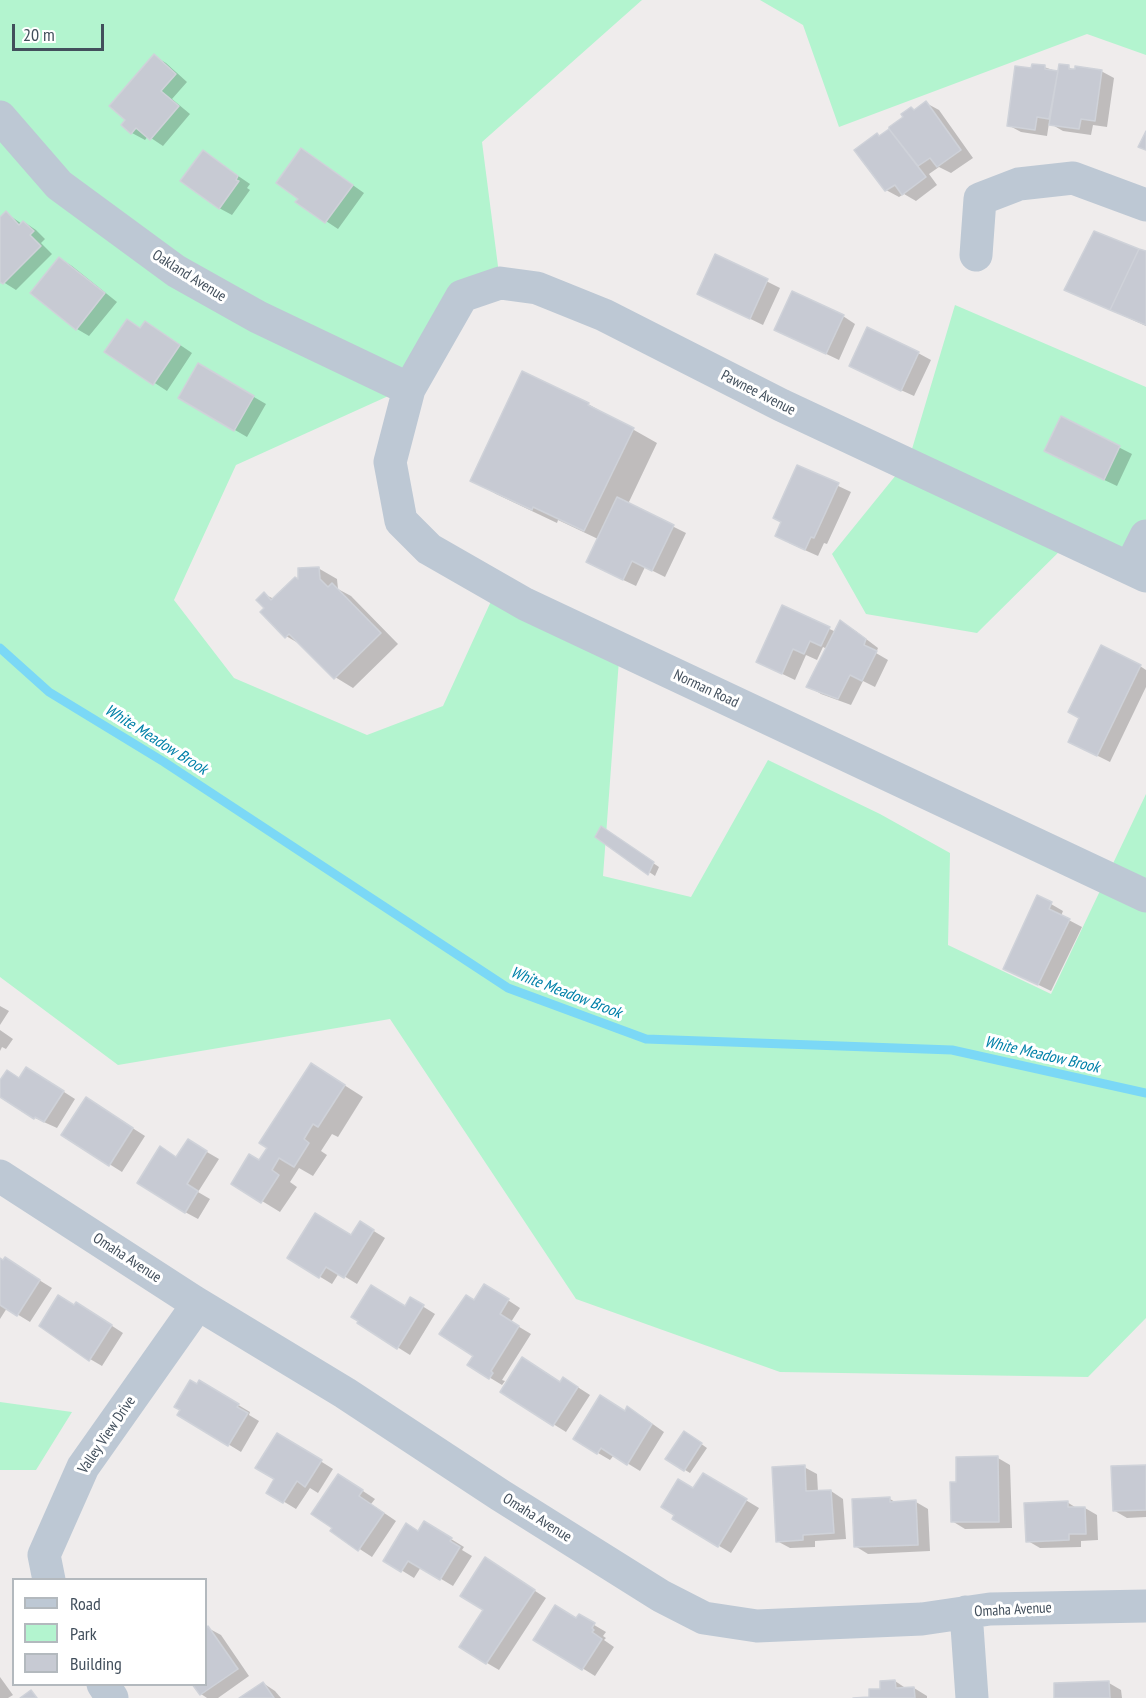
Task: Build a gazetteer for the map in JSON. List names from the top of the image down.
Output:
{
  "streets": {
    "street": [
      "Oakland Avenue",
      "Pawnee Avenue",
      "Norman Road",
      "Omaha Avenue",
      "Valley View Drive"
    ]
  },
  "crossings": [
    ["Oakland Avenue", "Pawnee Avenue"],
    ["Oakland Avenue", "Norman Road"],
    ["Pawnee Avenue", "Norman Road"],
    ["Omaha Avenue", "Valley View Drive"]
  ],
  "water": ["White Meadow Brook"],
  "legend": ["Road", "Park", "Building"],
  "scale_bar": "20 m"
}
